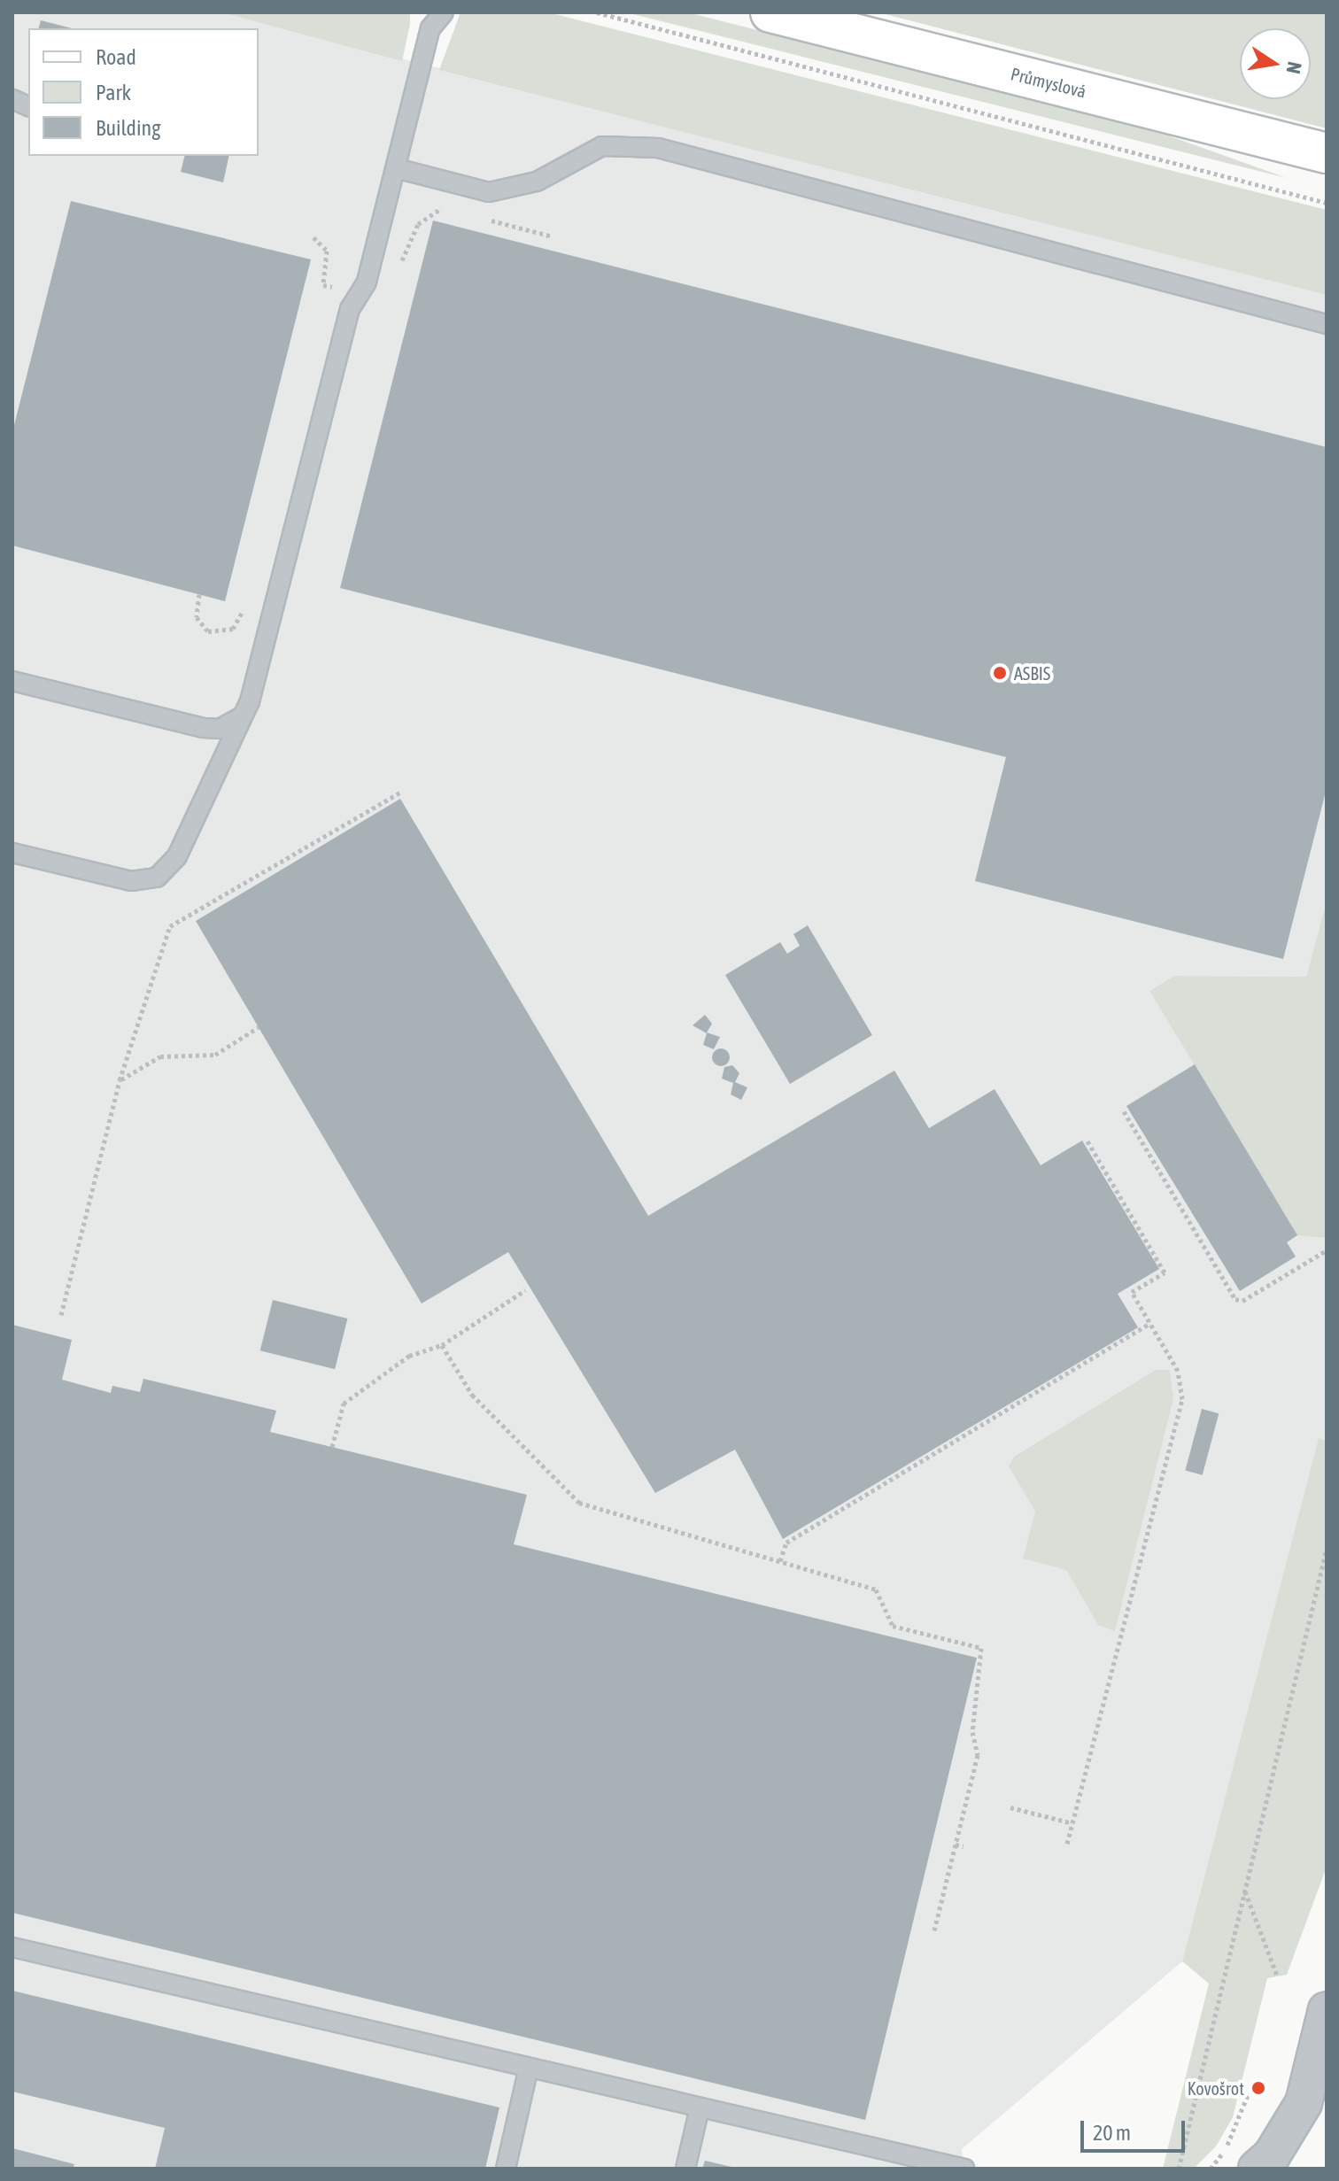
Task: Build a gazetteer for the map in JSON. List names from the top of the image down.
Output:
{
  "streets": {
    "main road": ["Průmyslová"]
  },
  "places": ["ASBIS", "Kovošrot"],
  "legend": ["Road", "Park", "Building"],
  "scale_bar": "20 m",
  "north": "right"
}
